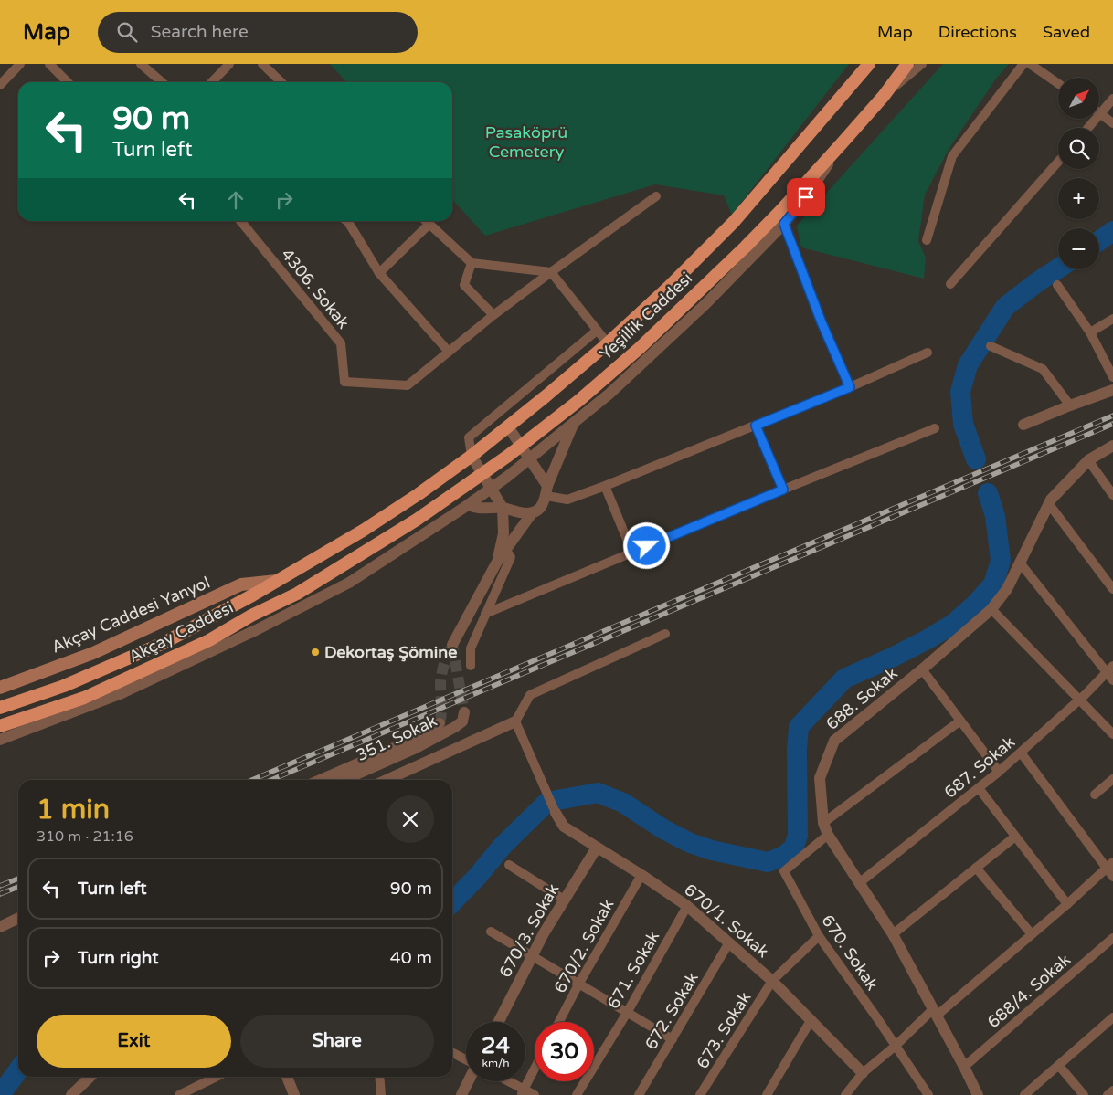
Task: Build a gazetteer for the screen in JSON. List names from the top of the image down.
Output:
{
  "streets": {
    "highway": ["Yeşillik Caddesi", "Akçay Caddesi"],
    "main road": ["Akçay Caddesi Yanyol"],
    "street": [
      "4306. Sokak",
      "688. Sokak",
      "351. Sokak",
      "687. Sokak",
      "670/1. Sokak",
      "670/3. Sokak",
      "670/2. Sokak",
      "670. Sokak",
      "671. Sokak",
      "688/4. Sokak",
      "672. Sokak",
      "673. Sokak"
    ]
  },
  "crossings": [
    ["Yeşillik Caddesi", "Akçay Caddesi"],
    ["Akçay Caddesi Yanyol", "Akçay Caddesi"],
    ["688. Sokak", "687. Sokak"],
    ["688. Sokak", "670. Sokak"],
    ["688. Sokak", "688/4. Sokak"],
    ["670/1. Sokak", "670/3. Sokak"],
    ["670/1. Sokak", "670/2. Sokak"],
    ["670/1. Sokak", "671. Sokak"],
    ["670/1. Sokak", "672. Sokak"],
    ["670/1. Sokak", "673. Sokak"],
    ["670. Sokak", "673. Sokak"]
  ],
  "parks": ["Pasaköprü Cemetery"],
  "places": ["Dekortaş Şömine"],
  "north": "top right",
  "page": {
    "header": "Map",
    "search": "Search here",
    "nav": ["Map", "Directions", "Saved"],
    "map_buttons": ["+", "−"],
    "turn": ["90 m", "Turn left"],
    "heading": ["1 min", "310 m · 21:16"],
    "list": [
      {
        "name": "Turn left",
        "value": "90 m"
      },
      {
        "name": "Turn right",
        "value": "40 m"
      }
    ],
    "buttons": ["Exit", "Share"],
    "speed": "24 km/h",
    "limit": "30"
  }
}
